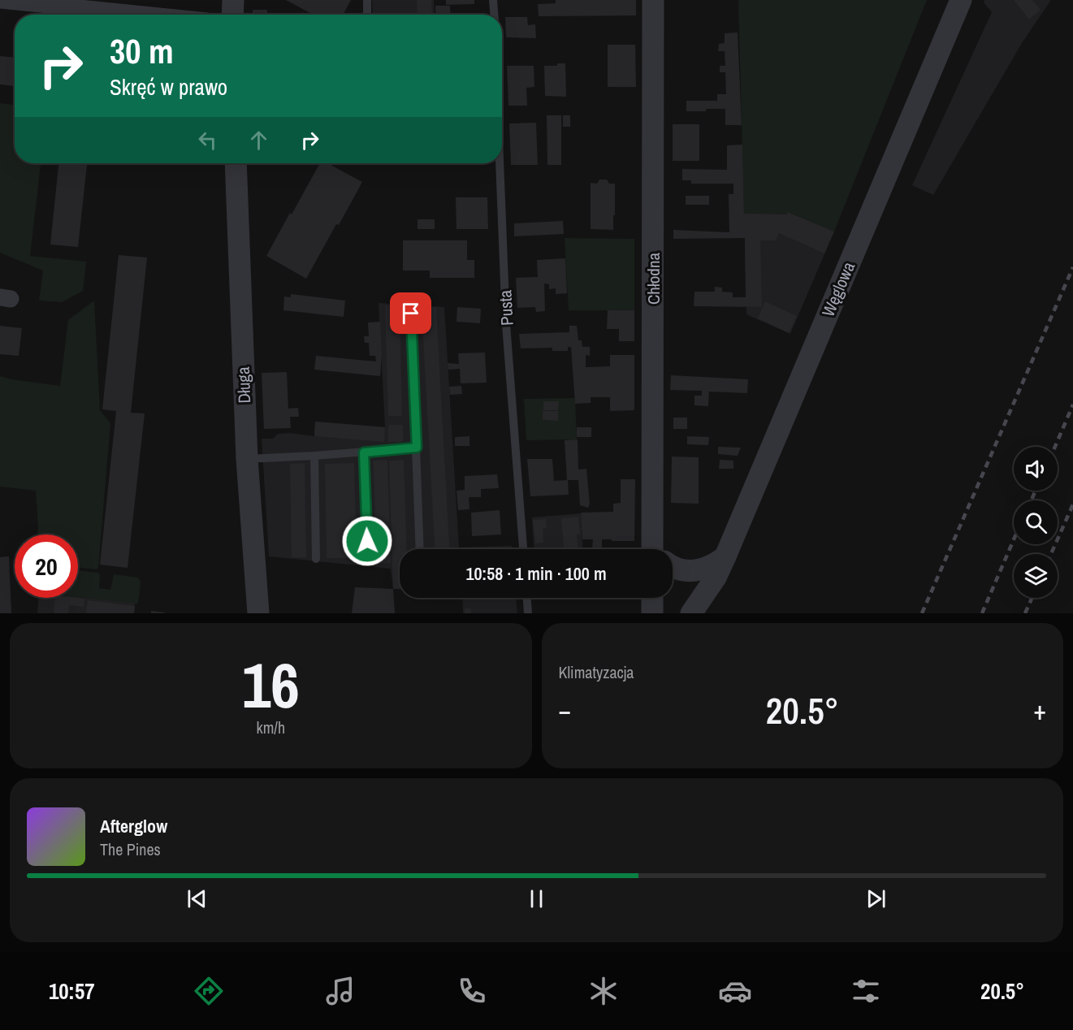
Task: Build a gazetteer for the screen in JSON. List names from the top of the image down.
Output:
{
  "streets": {
    "street": ["Chłodna", "Węglowa", "Długa"],
    "lane": ["Pusta"]
  },
  "page": {
    "turn": ["30 m", "Skręć w prawo"],
    "limit": "20",
    "trip": "10:58 · 1 min · 100 m",
    "tile": [
      ["16", "km/h"],
      "Klimatyzacja"
    ],
    "heat": ["−", "20.5°", "+"],
    "song": ["Afterglow", "The Pines"],
    "tabs": ["10:57", "20.5°"]
  }
}
